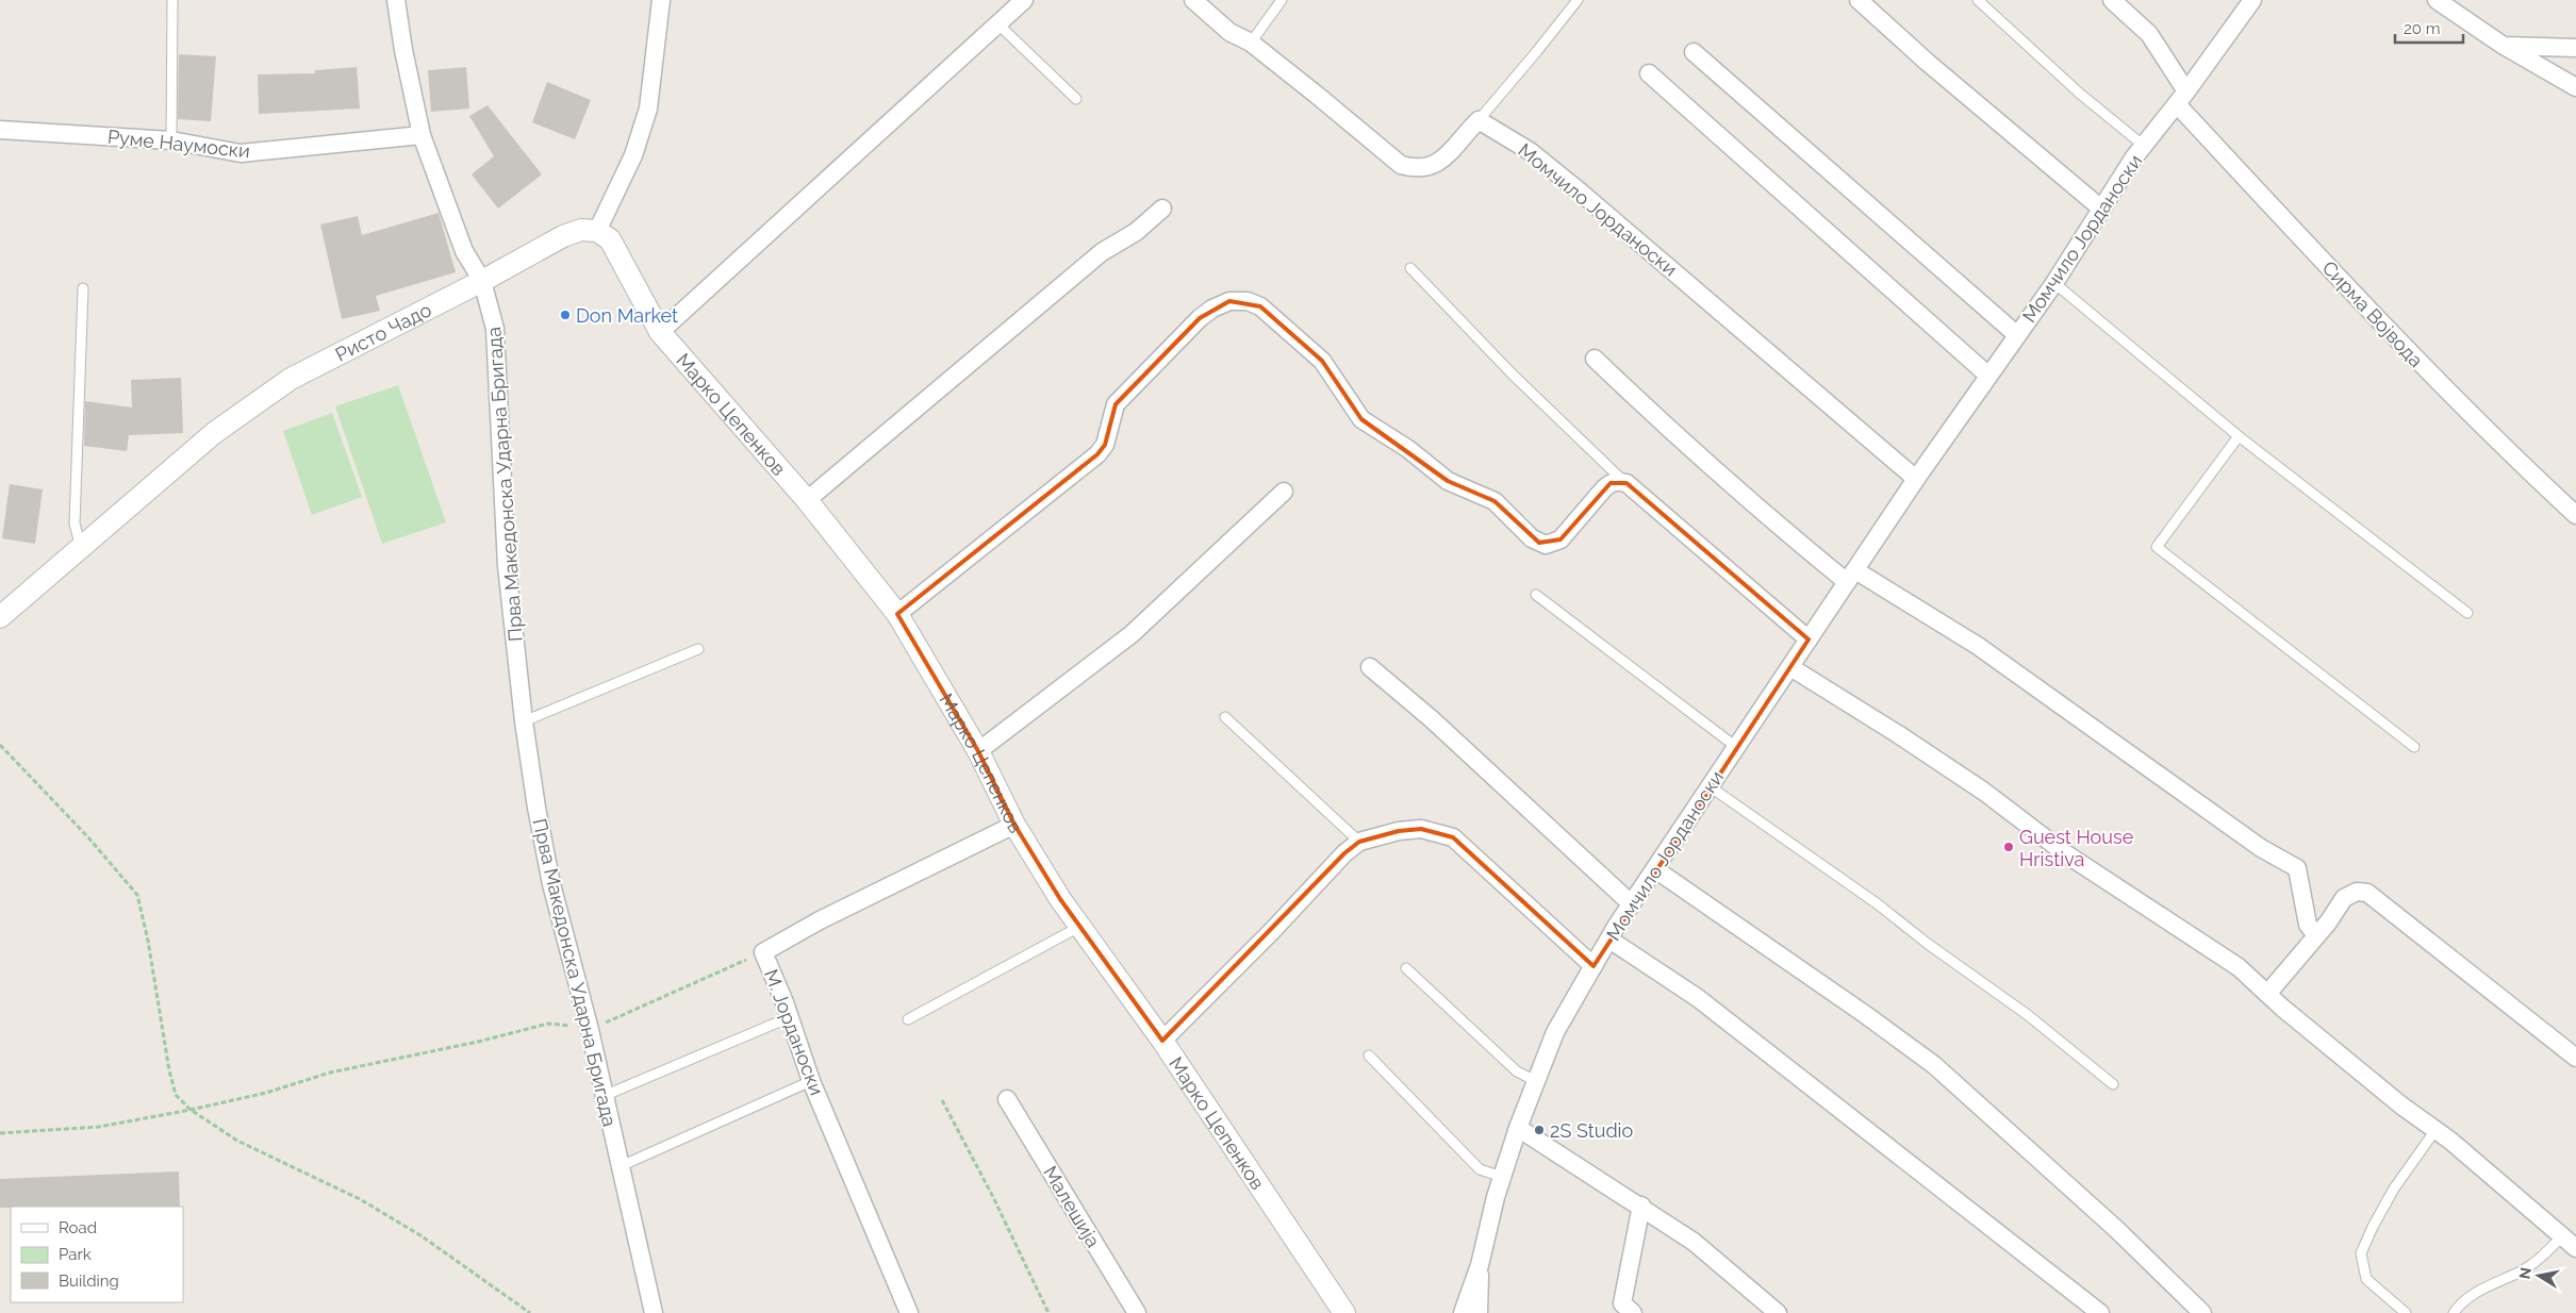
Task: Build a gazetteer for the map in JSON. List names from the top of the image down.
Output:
{
  "streets": {
    "street": [
      "Руме Наумоски",
      "Момчило Јорданоски",
      "Сирма Војвода",
      "Ристо Чадо",
      "Марко Цепенков",
      "Прва Македонска Ударна Бригада",
      "М. Јорданоски",
      "Малешија"
    ]
  },
  "crossings": [
    ["Руме Наумоски", "Прва Македонска Ударна Бригада"],
    ["Момчило Јорданоски", "Сирма Војвода"],
    ["Ристо Чадо", "Марко Цепенков"],
    ["Ристо Чадо", "Прва Македонска Ударна Бригада"],
    ["Марко Цепенков", "М. Јорданоски"]
  ],
  "places": ["Don Market", "Guest House Hristiva", "2S Studio"],
  "legend": ["Road", "Park", "Building"],
  "scale_bar": "20 m",
  "north": "left"
}
